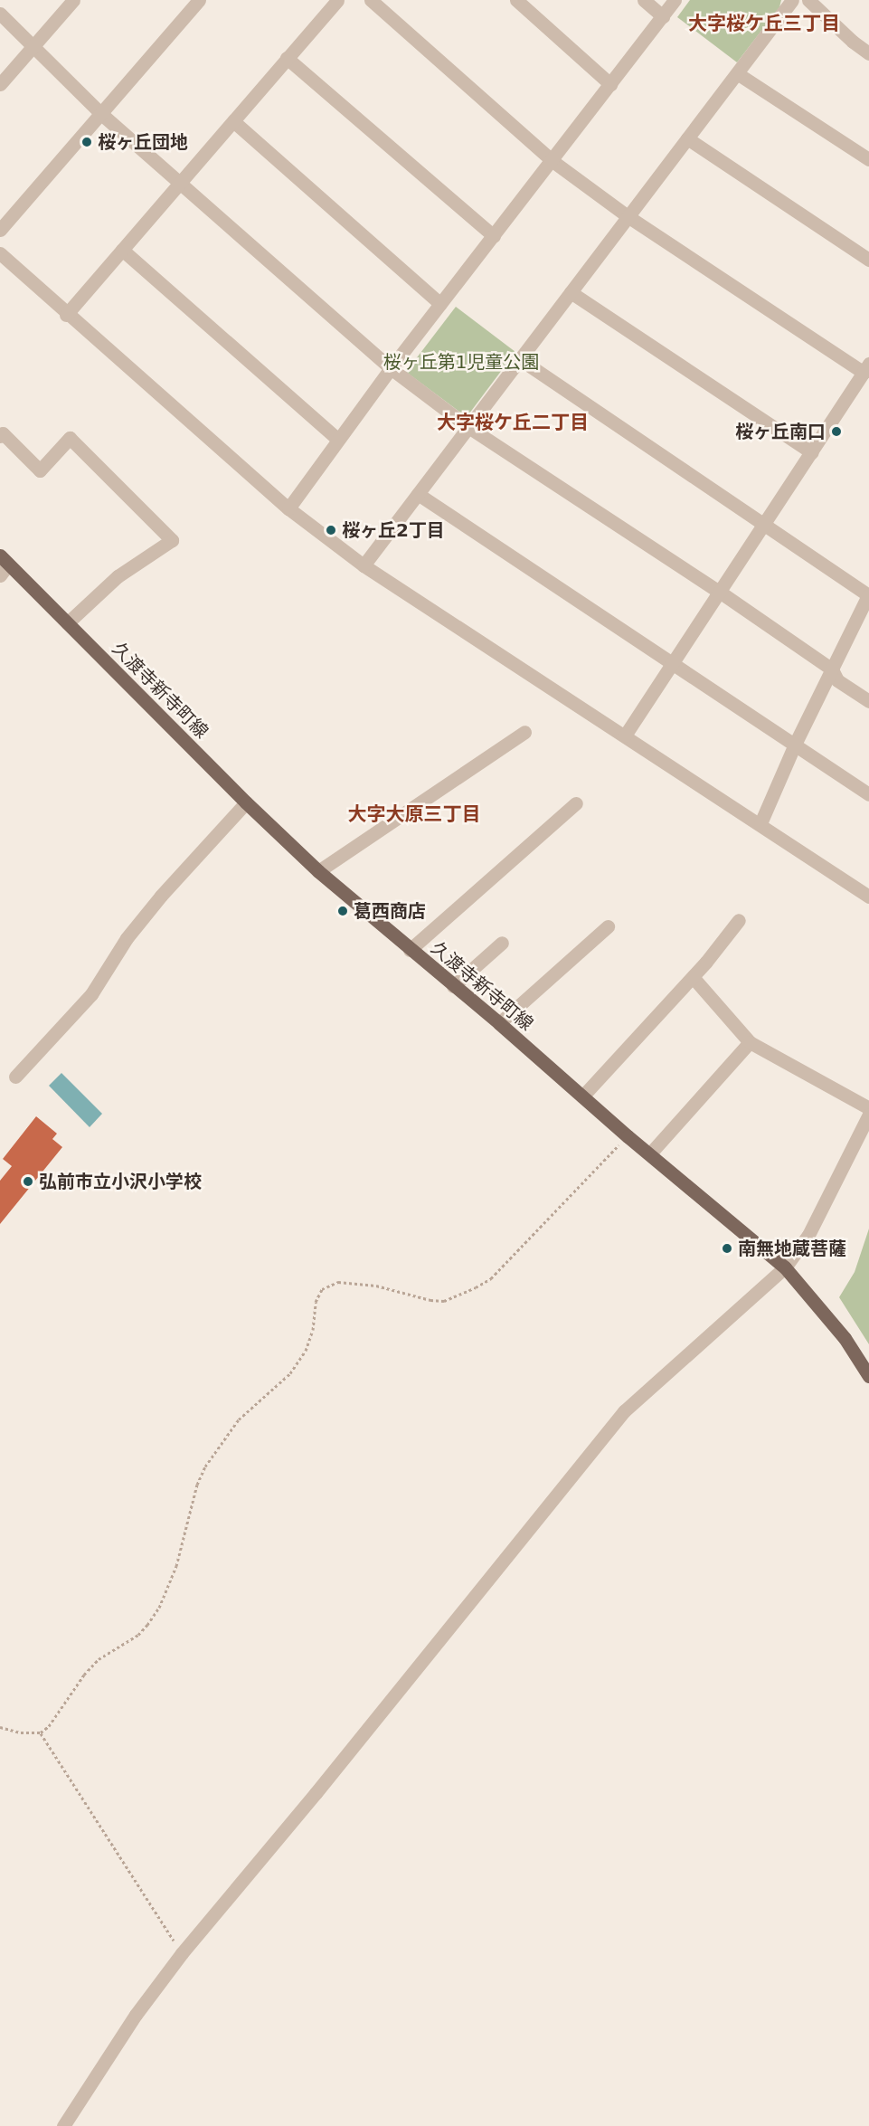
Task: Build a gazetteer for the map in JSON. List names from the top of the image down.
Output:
{
  "streets": {
    "main road": ["久渡寺新寺町線"]
  },
  "districts": ["大字桜ケ丘三丁目", "大字桜ケ丘二丁目", "大字大原三丁目"],
  "parks": ["桜ヶ丘第1児童公園"],
  "places": [
    "桜ヶ丘団地",
    "桜ヶ丘南口",
    "桜ヶ丘2丁目",
    "葛西商店",
    "弘前市立小沢小学校",
    "南無地蔵菩薩"
  ]
}
